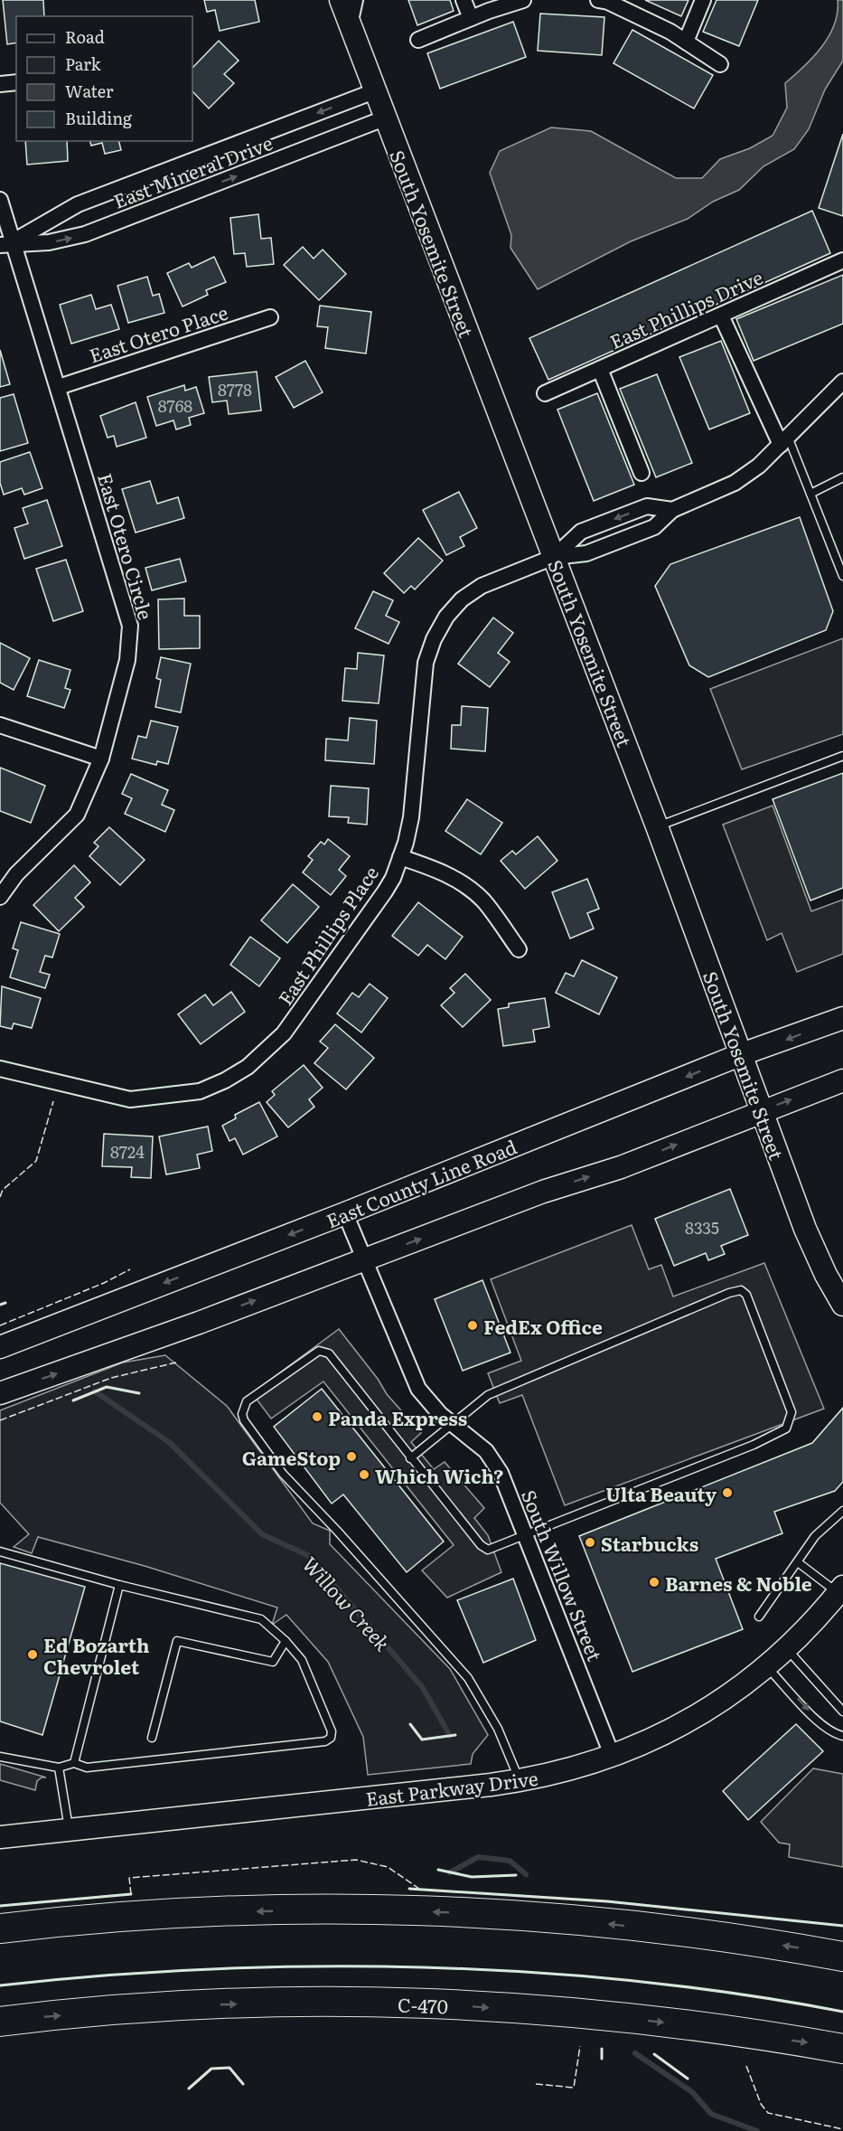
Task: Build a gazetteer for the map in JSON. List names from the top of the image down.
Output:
{
  "streets": {
    "highway": ["C-470"],
    "main road": ["South Yosemite Street", "East County Line Road", "East Parkway Drive"],
    "street": [
      "East Mineral Drive",
      "East Phillips Drive",
      "East Otero Place",
      "East Otero Circle",
      "East Phillips Place",
      "South Willow Street"
    ]
  },
  "crossings": [
    ["East Mineral Drive", "South Yosemite Street"],
    ["East Mineral Drive", "East Otero Circle"],
    ["South Yosemite Street", "East Phillips Place"],
    ["South Yosemite Street", "East County Line Road"],
    ["East Otero Place", "East Otero Circle"],
    ["East County Line Road", "South Willow Street"],
    ["South Willow Street", "East Parkway Drive"]
  ],
  "water": ["Willow Creek"],
  "places": [
    "FedEx Office",
    "Panda Express",
    "GameStop",
    "Which Wich?",
    "Ulta Beauty",
    "Starbucks",
    "Barnes & Noble",
    "Ed Bozarth Chevrolet"
  ],
  "house_numbers": [
    "8778",
    "8768",
    "8724",
    "8335"
  ],
  "legend": [
    "Road",
    "Park",
    "Water",
    "Building"
  ]
}
